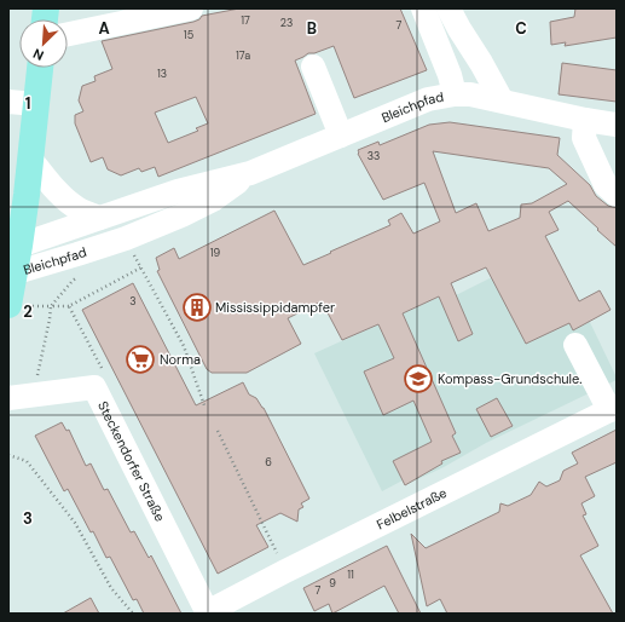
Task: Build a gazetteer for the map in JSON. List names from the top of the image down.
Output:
{
  "streets": {
    "street": ["Bleichpfad", "Steckendorfer Straße", "Felbelstraße"]
  },
  "crossings": [
    ["Steckendorfer Straße", "Felbelstraße"]
  ],
  "places": {
    "building": ["Mississippidampfer"],
    "supermarket": ["Norma"],
    "school or university": ["Kompass-Grundschule."]
  },
  "house_numbers": [
    "17",
    "23",
    "7",
    "15",
    "17a",
    "13",
    "33",
    "19",
    "3",
    "6",
    "11",
    "9",
    "7"
  ],
  "north": "bottom left",
  "grid": {
    "columns": ["A", "B", "C"],
    "rows": ["1", "2", "3"]
  }
}
